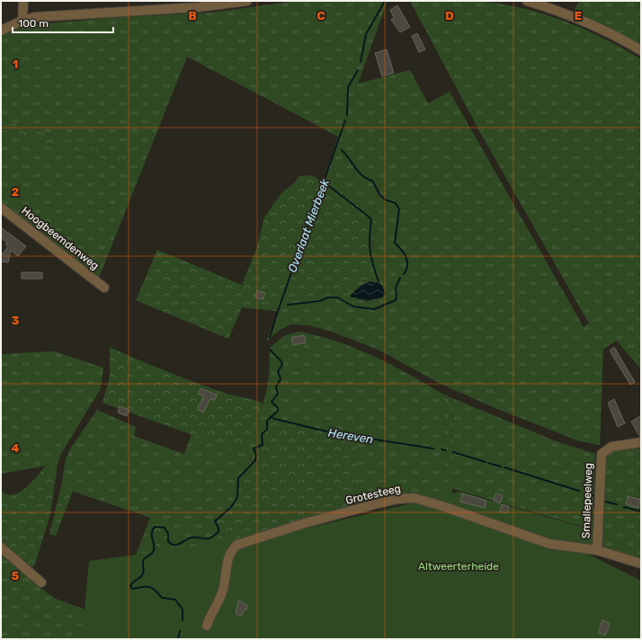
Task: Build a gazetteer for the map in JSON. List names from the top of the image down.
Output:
{
  "streets": {
    "street": ["Hoogbeemdenweg", "Grotesteeg", "Smallepeelweg"]
  },
  "crossings": [
    ["Grotesteeg", "Smallepeelweg"]
  ],
  "water": ["Overlaat Mierbeek", "Hereven"],
  "parks": ["Altweerterheide"],
  "scale_bar": "100 m",
  "grid": {
    "columns": [
      "B",
      "C",
      "D",
      "E"
    ],
    "rows": [
      "1",
      "2",
      "3",
      "4",
      "5"
    ]
  }
}
